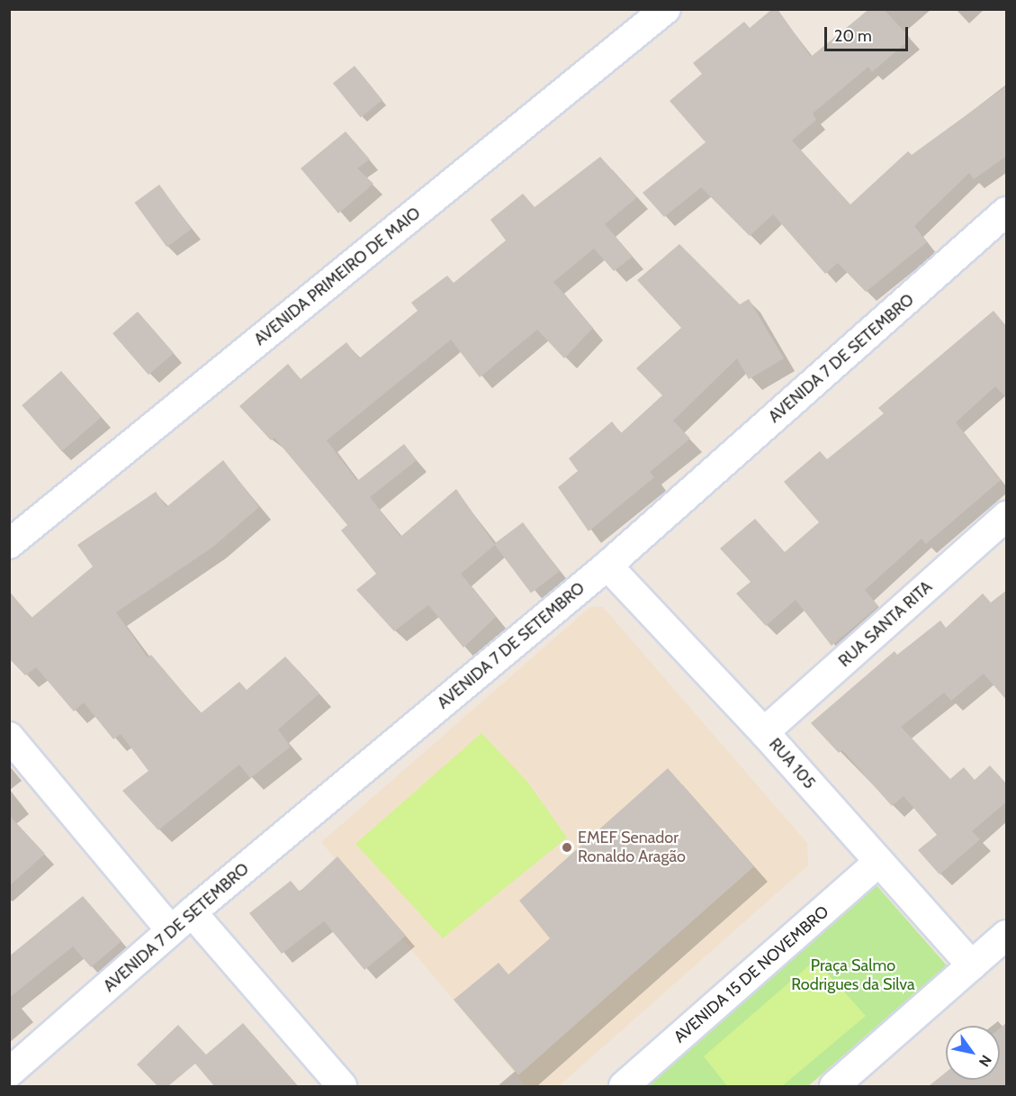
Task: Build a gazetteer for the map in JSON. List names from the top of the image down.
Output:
{
  "streets": {
    "street": [
      "AVENIDA PRIMEIRO DE MAIO",
      "AVENIDA 7 DE SETEMBRO",
      "RUA SANTA RITA",
      "RUA 105",
      "AVENIDA 15 DE NOVEMBRO"
    ]
  },
  "crossings": [
    ["AVENIDA 7 DE SETEMBRO", "RUA 105"],
    ["RUA SANTA RITA", "RUA 105"],
    ["RUA 105", "AVENIDA 15 DE NOVEMBRO"]
  ],
  "parks": ["Praça Salmo Rodrigues da Silva"],
  "places": ["EMEF Senador Ronaldo Aragão"],
  "scale_bar": "20 m",
  "north": "bottom right"
}
